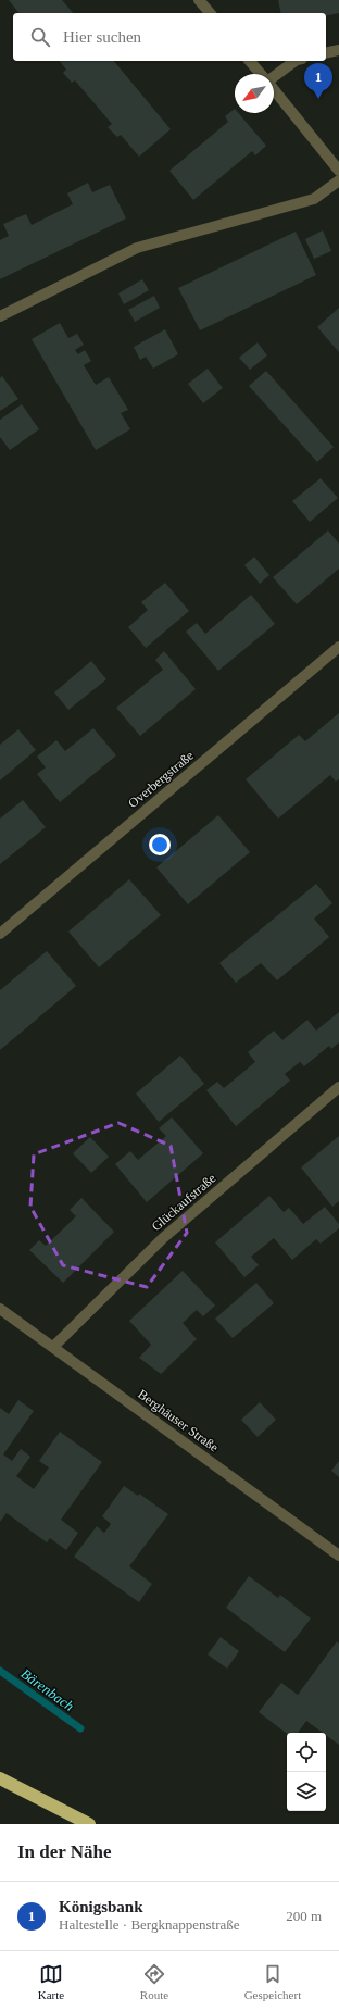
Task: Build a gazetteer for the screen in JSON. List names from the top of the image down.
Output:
{
  "streets": {
    "street": ["Overbergstraße", "Glückaufstraße", "Berghäuser Straße"]
  },
  "crossings": [
    ["Glückaufstraße", "Berghäuser Straße"]
  ],
  "water": ["Bärenbach"],
  "north": "bottom left",
  "page": {
    "search": "Hier suchen",
    "pins": "1",
    "heading": "In der Nähe",
    "list": [
      {
        "mark": "1",
        "name": "Königsbank",
        "note": "Haltestelle · Bergknappenstraße",
        "value": "200 m"
      }
    ],
    "nav": ["Karte", "Route", "Gespeichert"]
  }
}
